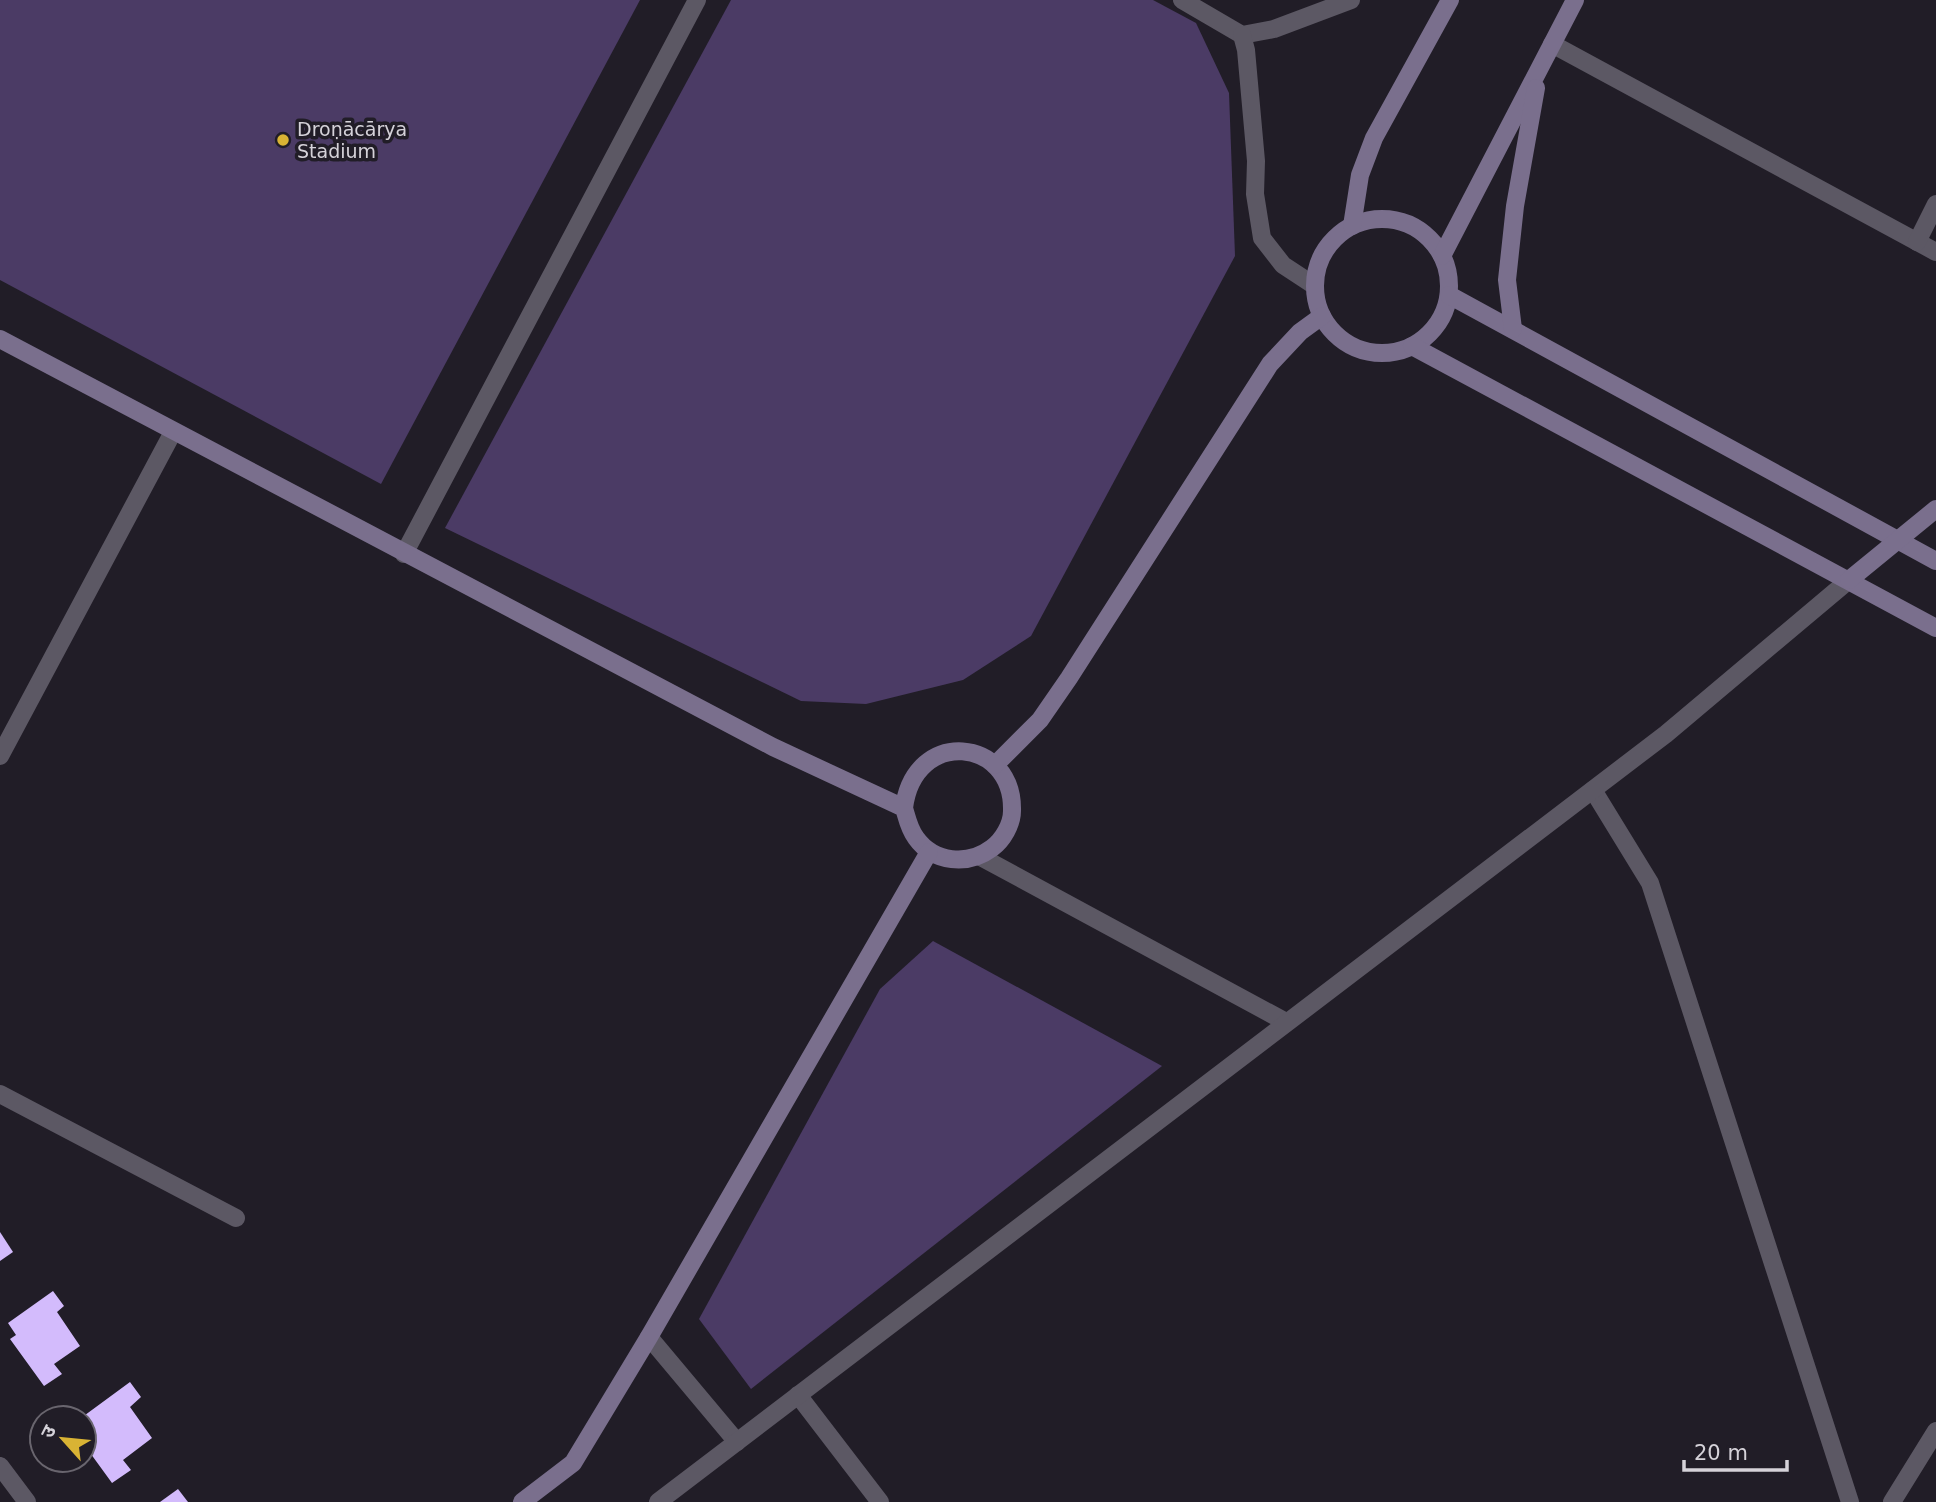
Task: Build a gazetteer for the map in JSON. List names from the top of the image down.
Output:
{
  "places": ["Droṇācārya Stadium"],
  "scale_bar": "20 m",
  "north": "top left"
}
